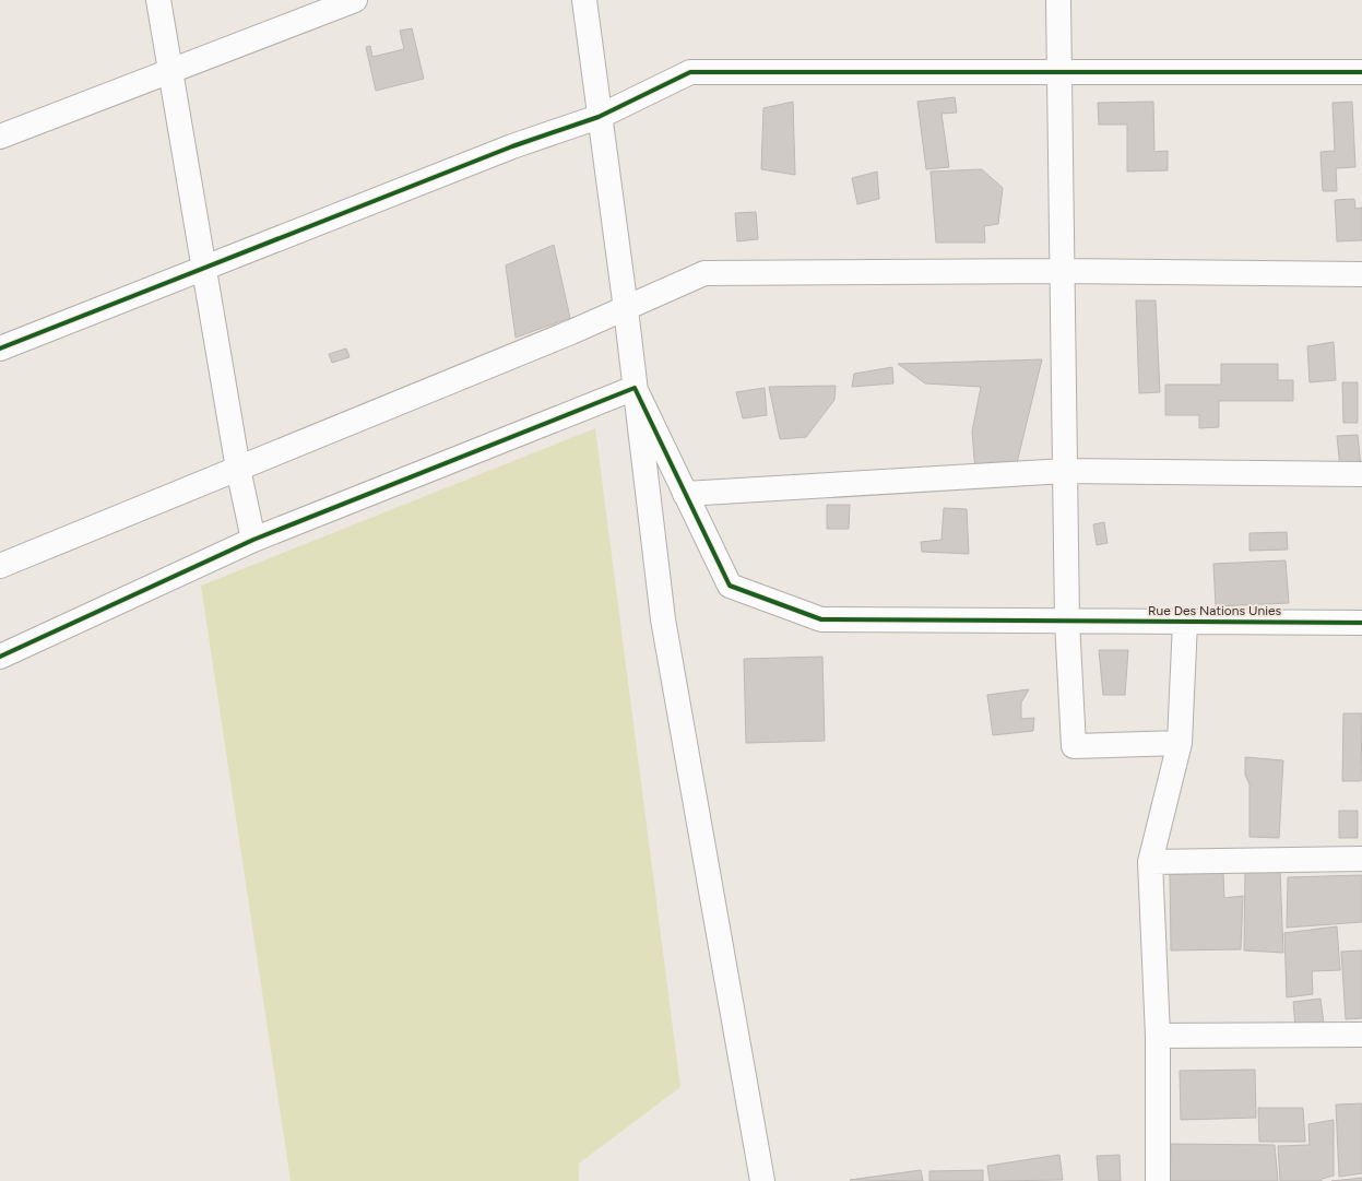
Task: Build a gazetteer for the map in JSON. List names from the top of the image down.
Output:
{
  "streets": {
    "street": ["Rue Des Nations Unies"]
  }
}
